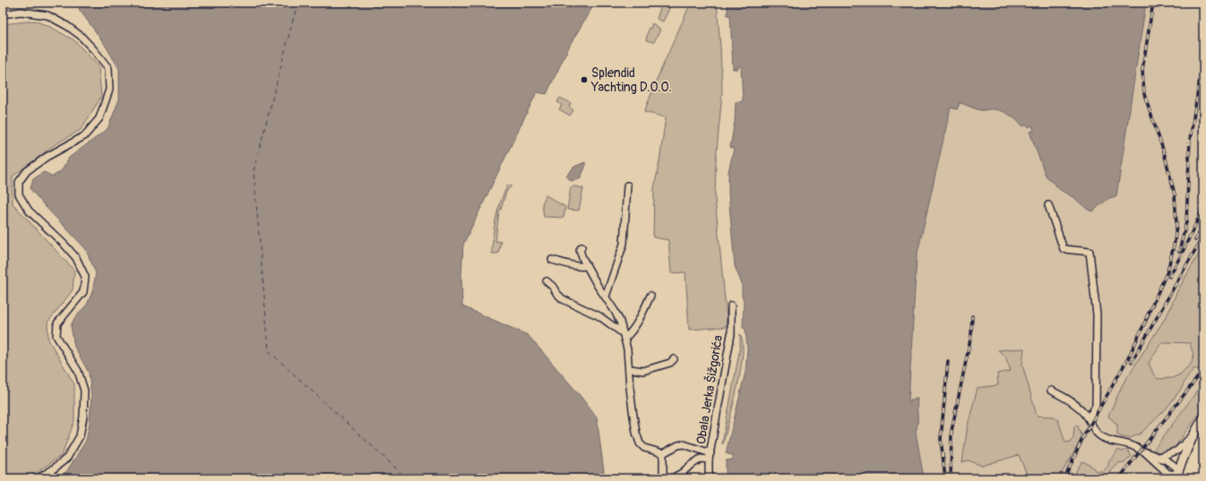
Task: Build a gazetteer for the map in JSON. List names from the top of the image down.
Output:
{
  "streets": {
    "street": ["Obala Jerka Šižgorića"]
  },
  "places": ["Splendid Yachting D.O.O."]
}
